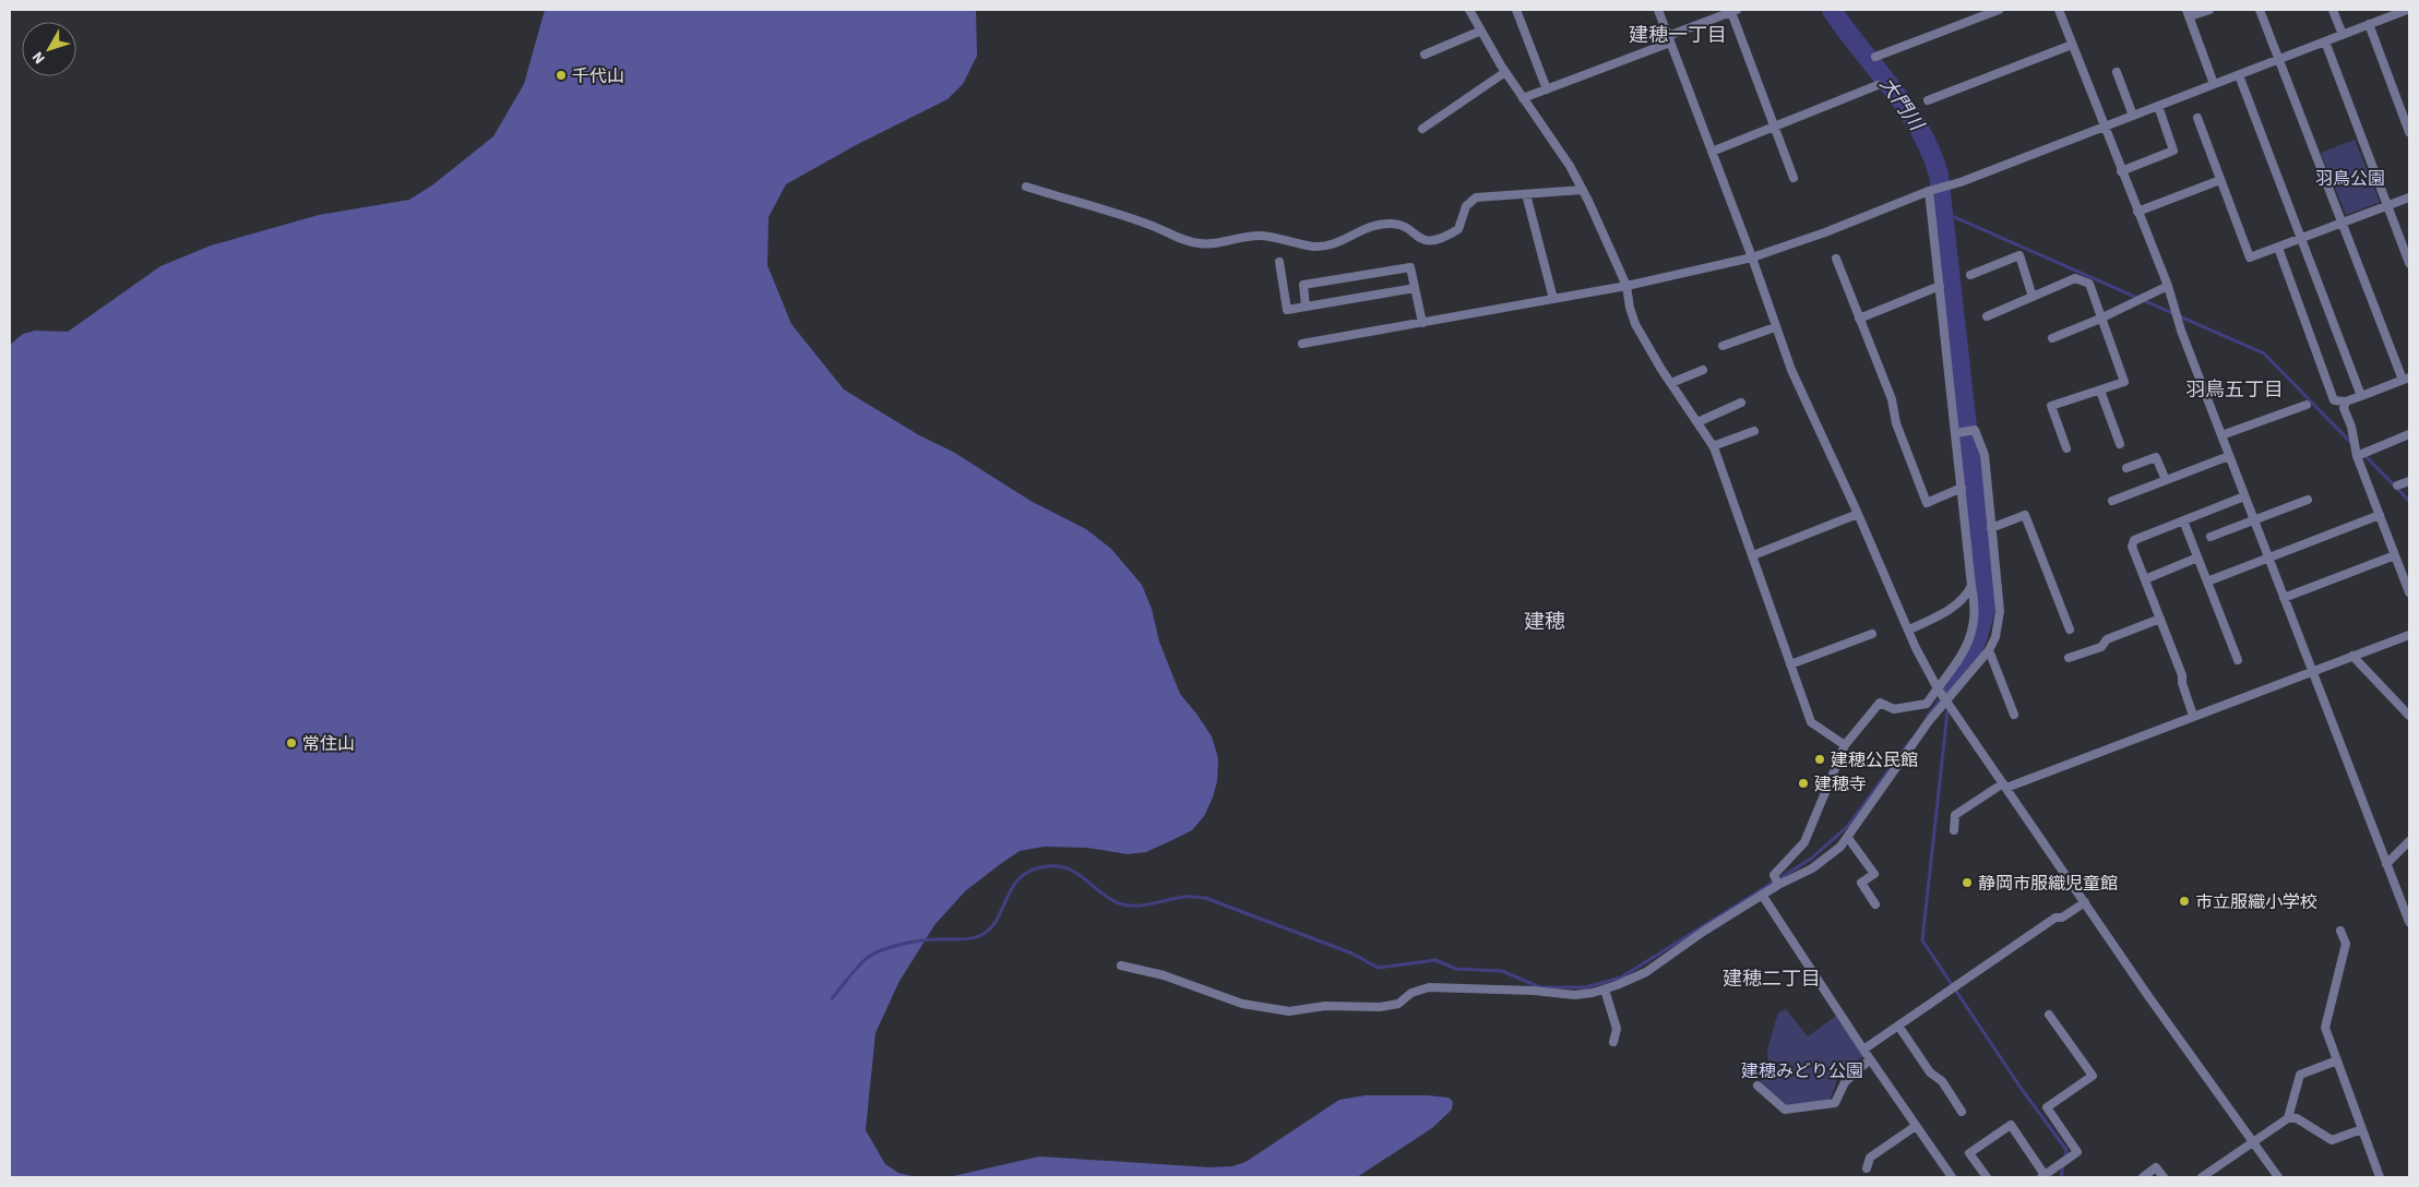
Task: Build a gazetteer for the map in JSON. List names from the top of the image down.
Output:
{
  "districts": [
    "建穂一丁目",
    "羽鳥五丁目",
    "建穂",
    "建穂二丁目"
  ],
  "water": ["大門川"],
  "parks": ["羽鳥公園", "建穂みどり公園"],
  "places": [
    "千代山",
    "常住山",
    "建穂公民館",
    "建穂寺",
    "静岡市服織児童館",
    "市立服織小学校"
  ],
  "north": "bottom left"
}
